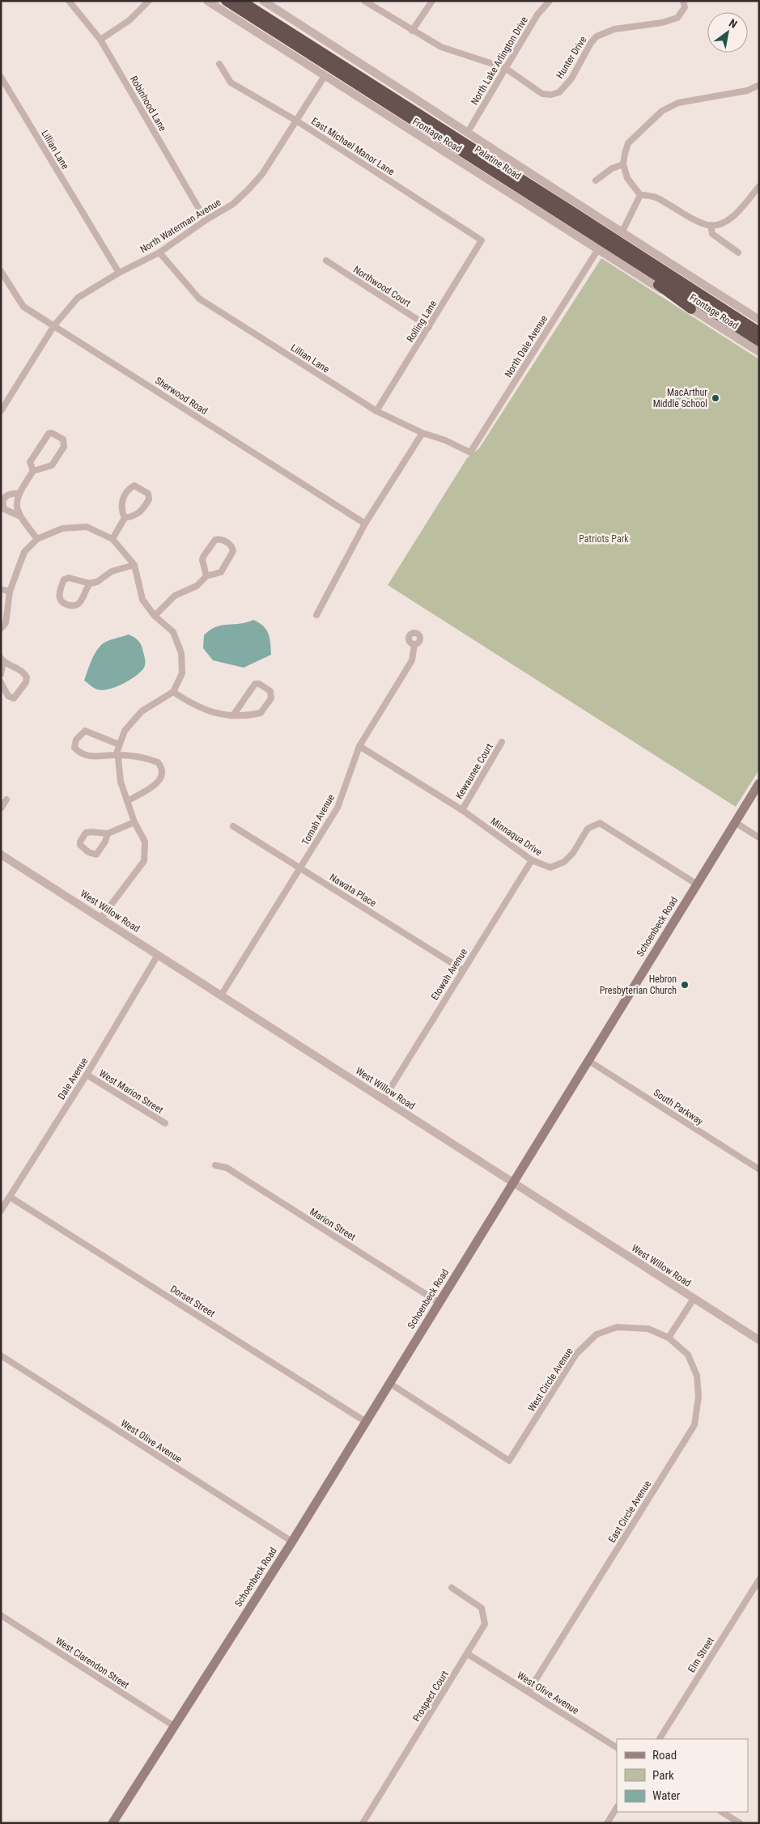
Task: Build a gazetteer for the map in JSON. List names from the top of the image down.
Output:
{
  "streets": {
    "highway": ["Palatine Road"],
    "main road": ["Schoenbeck Road"],
    "street": [
      "Hunter Drive",
      "North Lake Arlington Drive",
      "Robinhood Lane",
      "Frontage Road",
      "East Michael Manor Lane",
      "Lillian Lane",
      "North Waterman Avenue",
      "Northwood Court",
      "Rolling Lane",
      "North Dale Avenue",
      "Sherwood Road",
      "Kewaunee Court",
      "Tomah Avenue",
      "Minnaqua Drive",
      "Nawata Place",
      "West Willow Road",
      "Etowah Avenue",
      "Dale Avenue",
      "West Marion Street",
      "South Parkway",
      "Marion Street",
      "Dorset Street",
      "West Circle Avenue",
      "West Olive Avenue",
      "East Circle Avenue",
      "Elm Street",
      "West Clarendon Street",
      "Prospect Court"
    ]
  },
  "crossings": [
    ["Hunter Drive", "North Lake Arlington Drive"],
    ["North Lake Arlington Drive", "Frontage Road"],
    ["Robinhood Lane", "North Waterman Avenue"],
    ["Frontage Road", "North Waterman Avenue"],
    ["Frontage Road", "North Dale Avenue"],
    ["East Michael Manor Lane", "North Waterman Avenue"],
    ["East Michael Manor Lane", "Rolling Lane"],
    ["Lillian Lane", "North Waterman Avenue"],
    ["Lillian Lane", "Rolling Lane"],
    ["Lillian Lane", "North Dale Avenue"],
    ["North Waterman Avenue", "Sherwood Road"],
    ["Northwood Court", "Rolling Lane"],
    ["Kewaunee Court", "Minnaqua Drive"],
    ["Tomah Avenue", "Minnaqua Drive"],
    ["Tomah Avenue", "Nawata Place"],
    ["Tomah Avenue", "West Willow Road"],
    ["Minnaqua Drive", "Schoenbeck Road"],
    ["Minnaqua Drive", "Etowah Avenue"],
    ["Nawata Place", "Etowah Avenue"],
    ["West Willow Road", "Schoenbeck Road"],
    ["West Willow Road", "Etowah Avenue"],
    ["West Willow Road", "Dale Avenue"],
    ["Schoenbeck Road", "South Parkway"],
    ["Schoenbeck Road", "Marion Street"],
    ["Schoenbeck Road", "Dorset Street"],
    ["Schoenbeck Road", "West Circle Avenue"],
    ["Schoenbeck Road", "West Olive Avenue"],
    ["Schoenbeck Road", "West Clarendon Street"],
    ["Dale Avenue", "West Marion Street"],
    ["Dale Avenue", "Dorset Street"],
    ["West Circle Avenue", "East Circle Avenue"],
    ["West Olive Avenue", "East Circle Avenue"],
    ["West Olive Avenue", "Prospect Court"]
  ],
  "parks": ["Patriots Park"],
  "places": ["MacArthur Middle School", "Hebron Presbyterian Church"],
  "legend": ["Road", "Park", "Water"],
  "north": "top right"
}
